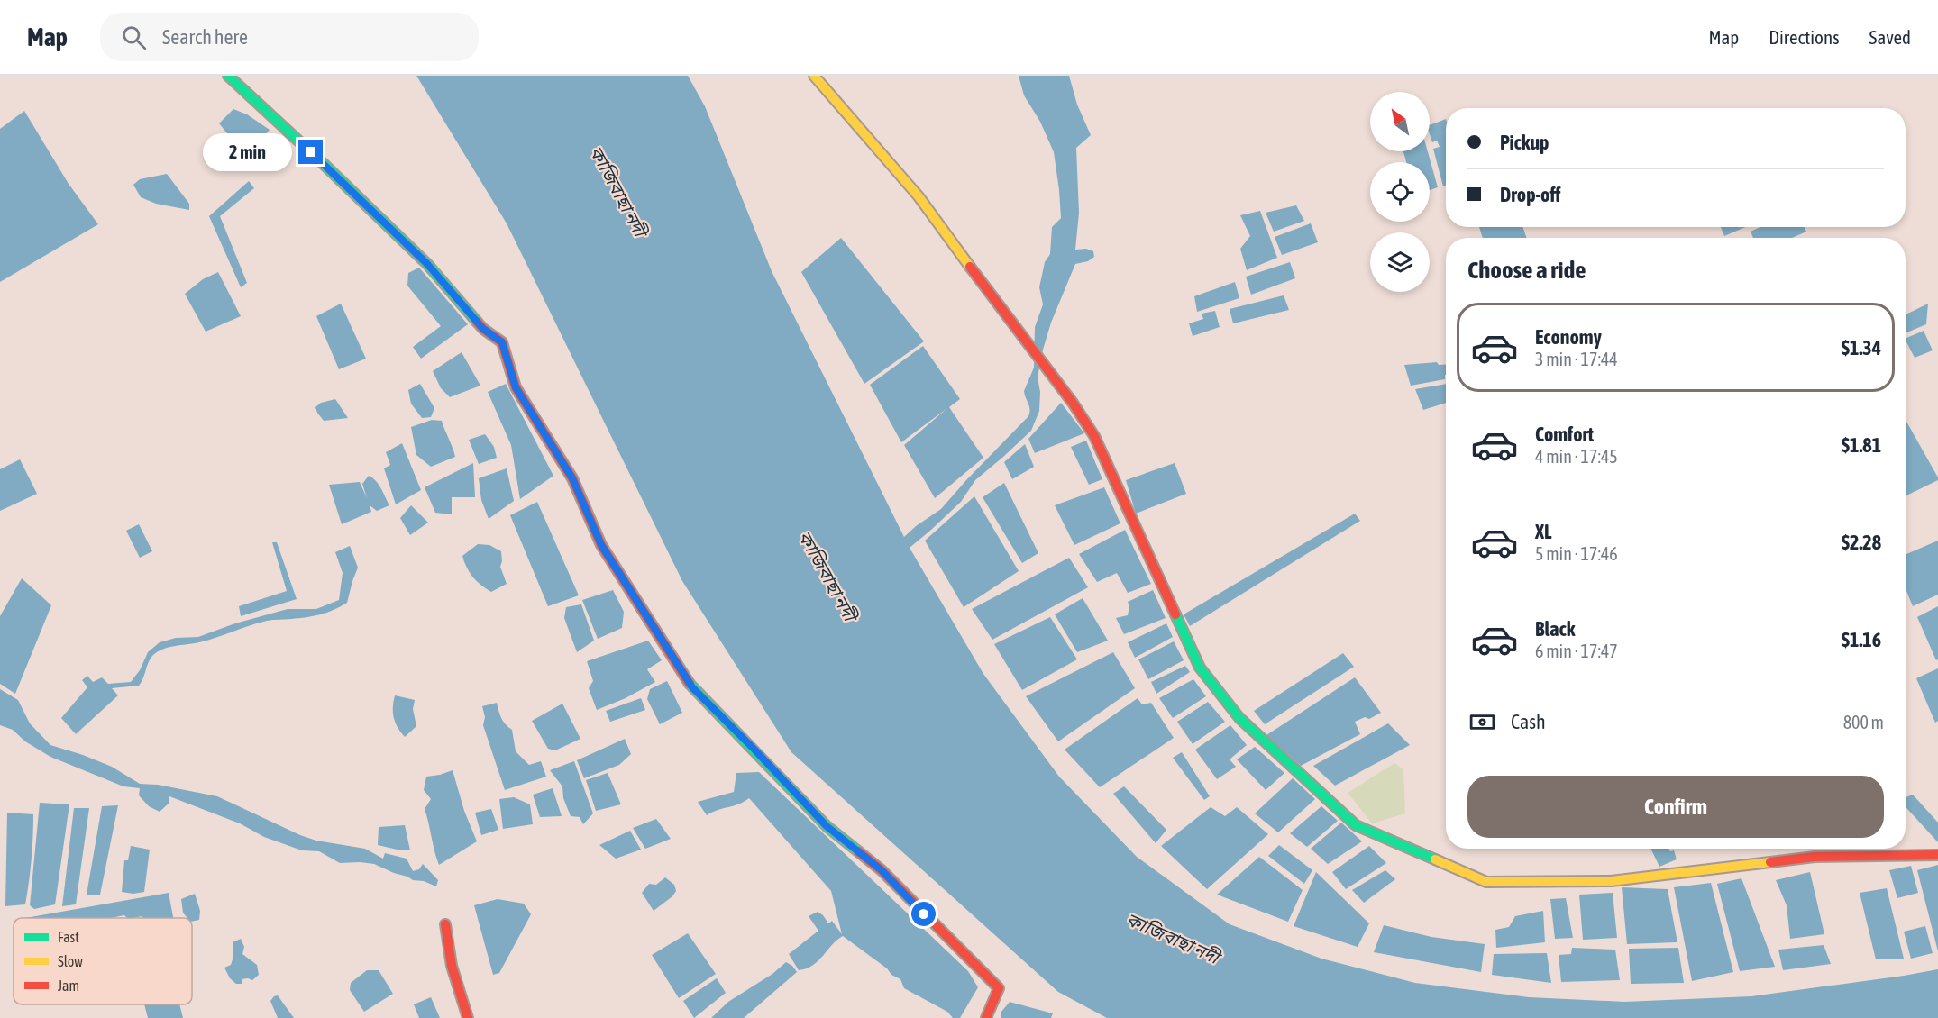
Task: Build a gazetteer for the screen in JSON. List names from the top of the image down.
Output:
{
  "water": ["কাজিবাছা নদী"],
  "legend": ["Fast", "Slow", "Jam"],
  "north": "top left",
  "page": {
    "header": "Map",
    "search": "Search here",
    "nav": ["Map", "Directions", "Saved"],
    "banner": ["Pickup", "Drop-off"],
    "bubble": "2 min",
    "heading": "Choose a ride",
    "list": [
      {
        "name": "Economy",
        "note": "3 min · 17:44",
        "value": "$1.34"
      },
      {
        "name": "Comfort",
        "note": "4 min · 17:45",
        "value": "$1.81"
      },
      {
        "name": "XL",
        "note": "5 min · 17:46",
        "value": "$2.28"
      },
      {
        "name": "Black",
        "note": "6 min · 17:47",
        "value": "$1.16"
      }
    ],
    "pay": ["Cash", "800 m"],
    "buttons": "Confirm"
  }
}
